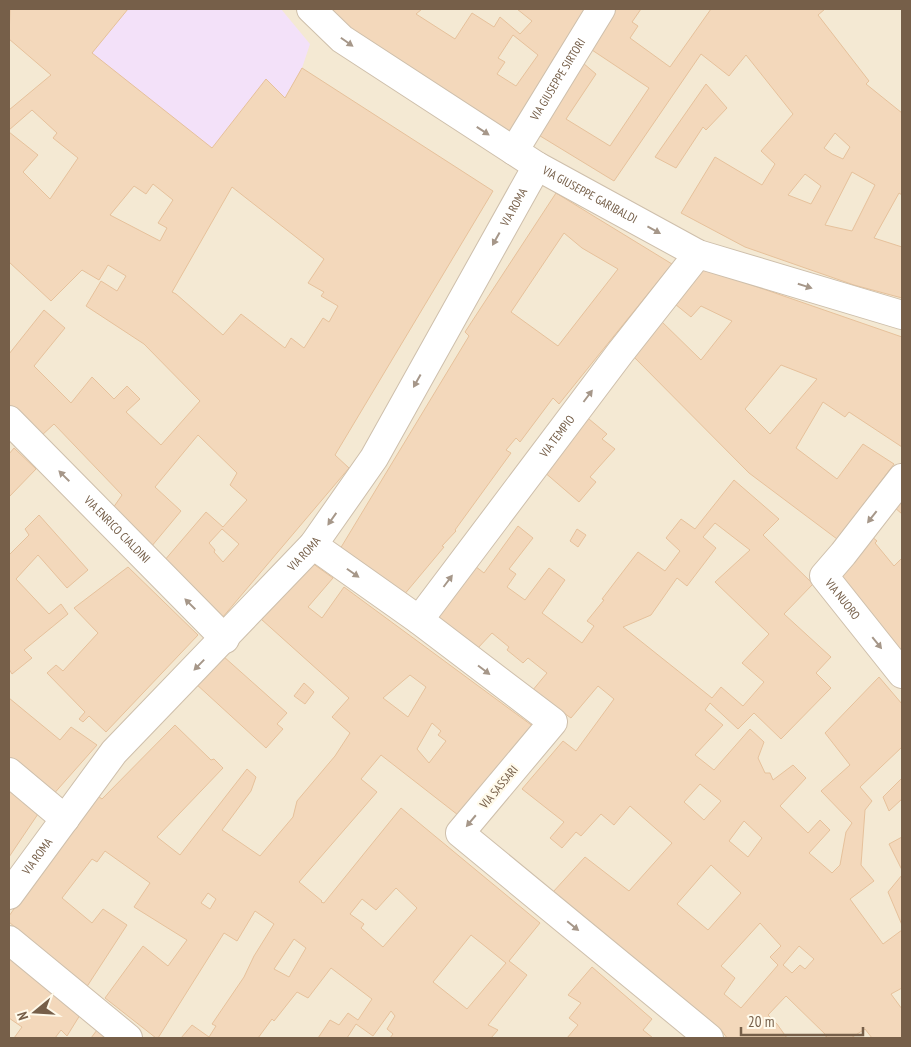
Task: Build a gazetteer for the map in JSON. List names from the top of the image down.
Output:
{
  "streets": {
    "street": [
      "VIA GIUSEPPE SIRTORI",
      "VIA GIUSEPPE GARIBALDI",
      "VIA ROMA",
      "VIA TEMPIO",
      "VIA ENRICO CIALDINI",
      "VIA NUORO",
      "VIA SASSARI"
    ]
  },
  "crossings": [
    ["VIA GIUSEPPE SIRTORI", "VIA GIUSEPPE GARIBALDI"],
    ["VIA GIUSEPPE GARIBALDI", "VIA ROMA"],
    ["VIA GIUSEPPE GARIBALDI", "VIA TEMPIO"],
    ["VIA ROMA", "VIA ENRICO CIALDINI"],
    ["VIA ROMA", "VIA SASSARI"],
    ["VIA TEMPIO", "VIA SASSARI"]
  ],
  "one_way": [
    "VIA GIUSEPPE GARIBALDI",
    "VIA ROMA",
    "VIA TEMPIO",
    "VIA ENRICO CIALDINI",
    "VIA SASSARI"
  ],
  "scale_bar": "20 m",
  "north": "left"
}
